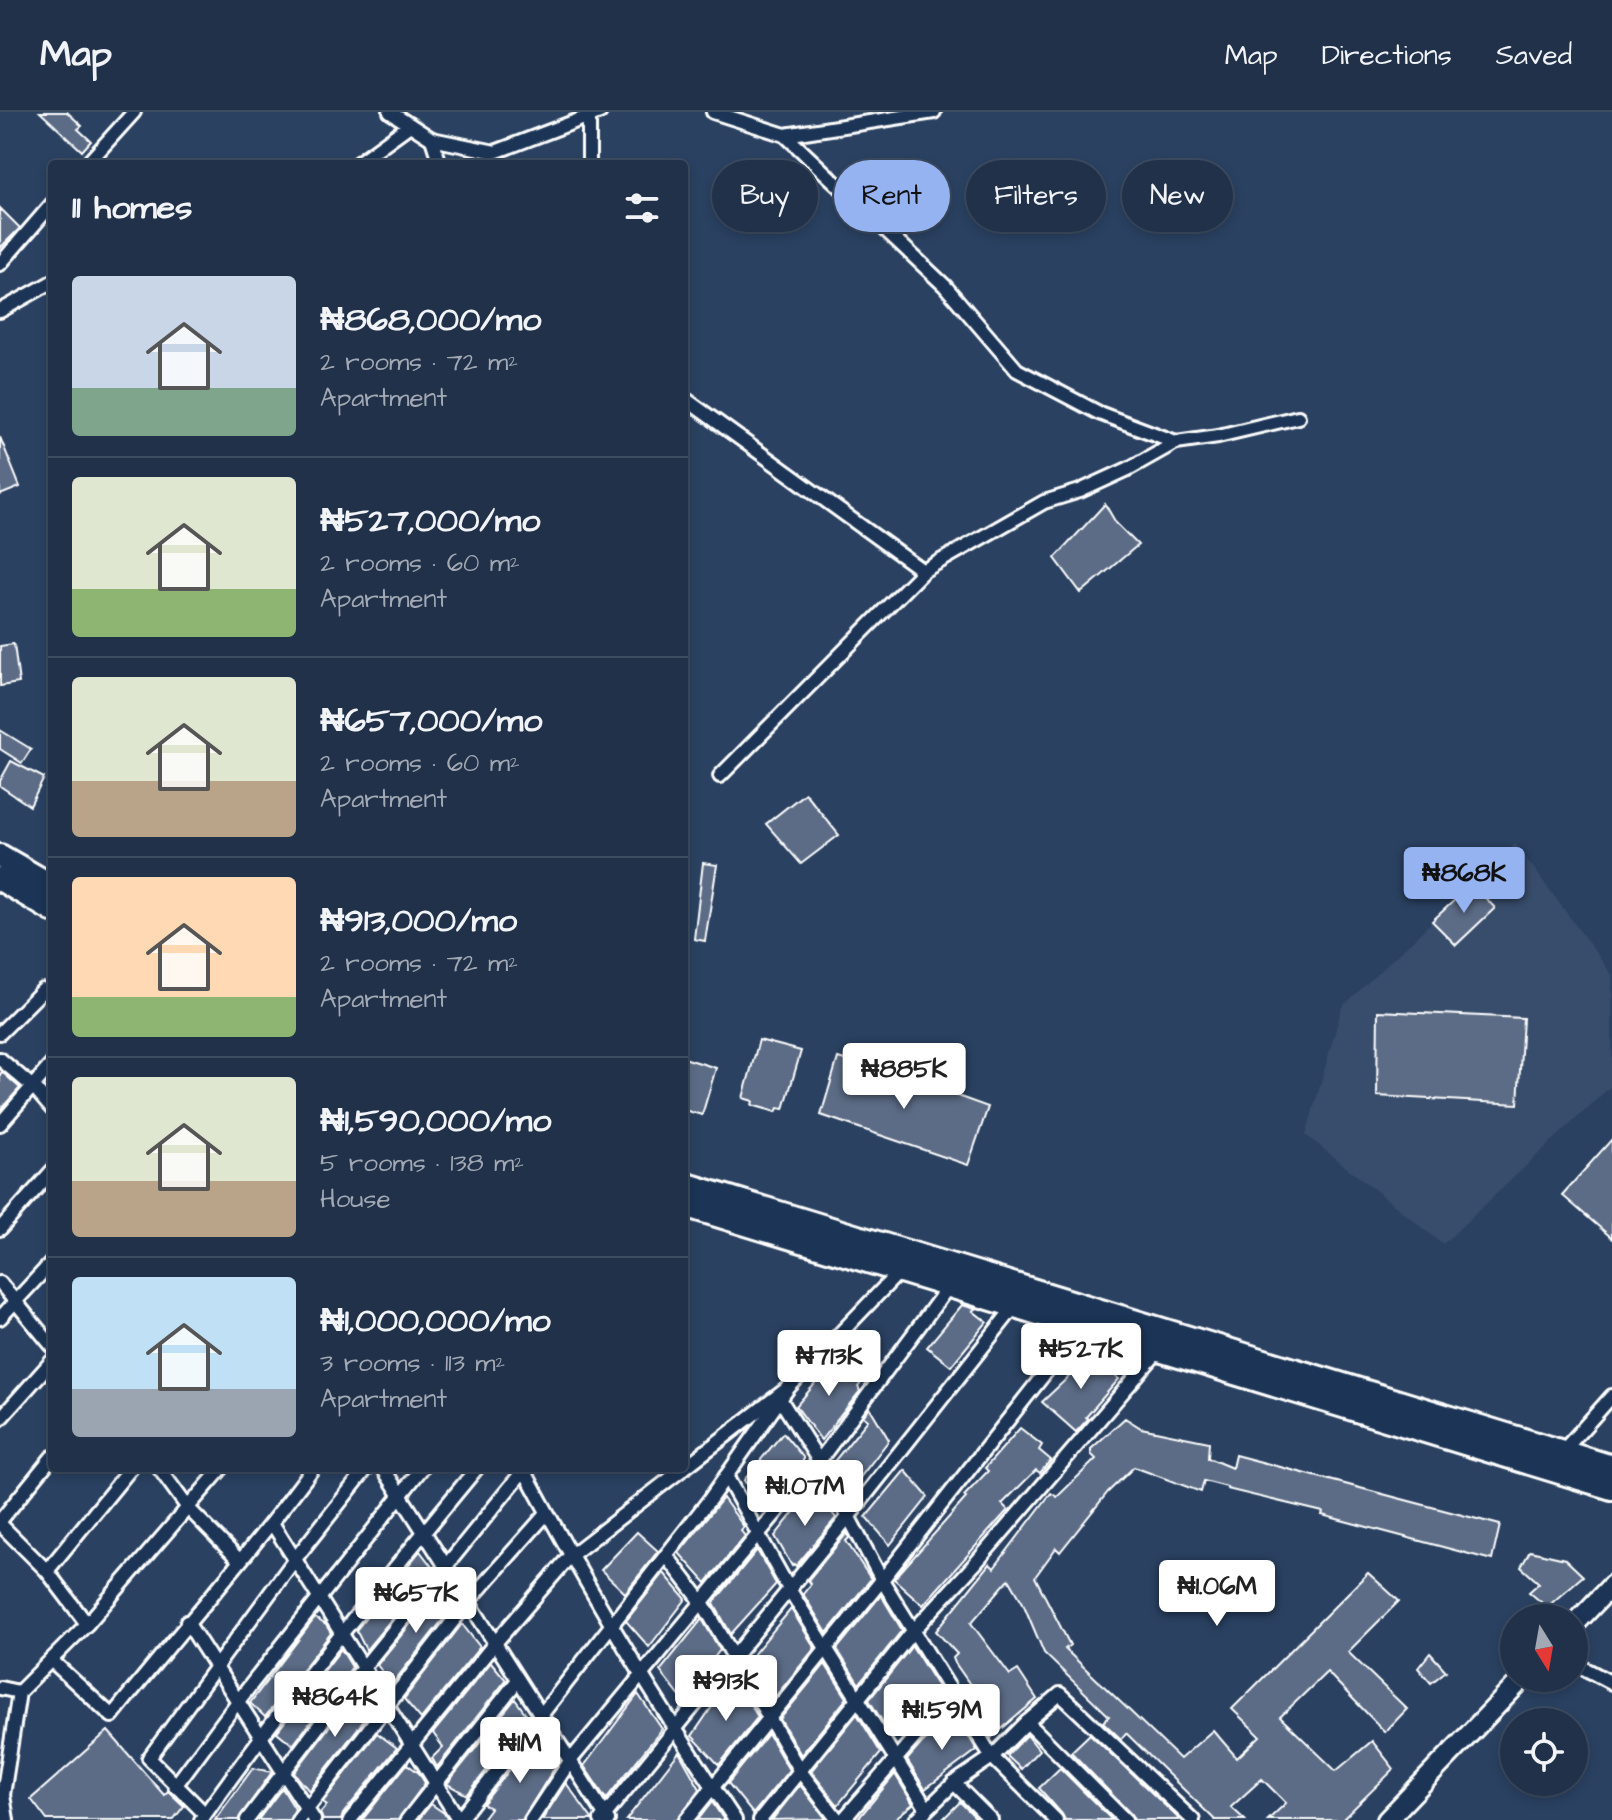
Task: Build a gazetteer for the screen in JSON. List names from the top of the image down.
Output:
{
  "north": "bottom",
  "page": {
    "header": "Map",
    "nav": ["Map", "Directions", "Saved"],
    "chip": [
      "Buy",
      "Rent",
      "Filters",
      "New"
    ],
    "heading": "11 homes",
    "list": [
      {
        "name": "₦868,000/mo",
        "note": "2 rooms · 72 m² · Apartment"
      },
      {
        "name": "₦527,000/mo",
        "note": "2 rooms · 60 m² · Apartment"
      },
      {
        "name": "₦657,000/mo",
        "note": "2 rooms · 60 m² · Apartment"
      },
      {
        "name": "₦913,000/mo",
        "note": "2 rooms · 72 m² · Apartment"
      },
      {
        "name": "₦1,590,000/mo",
        "note": "5 rooms · 138 m² · House"
      },
      {
        "name": "₦1,000,000/mo",
        "note": "3 rooms · 113 m² · Apartment"
      }
    ],
    "price": [
      "₦868K",
      "₦885K",
      "₦527K",
      "₦713K",
      "₦1.07M",
      "₦1.06M",
      "₦657K",
      "₦913K",
      "₦864K",
      "₦1.59M",
      "₦1M"
    ]
  }
}
